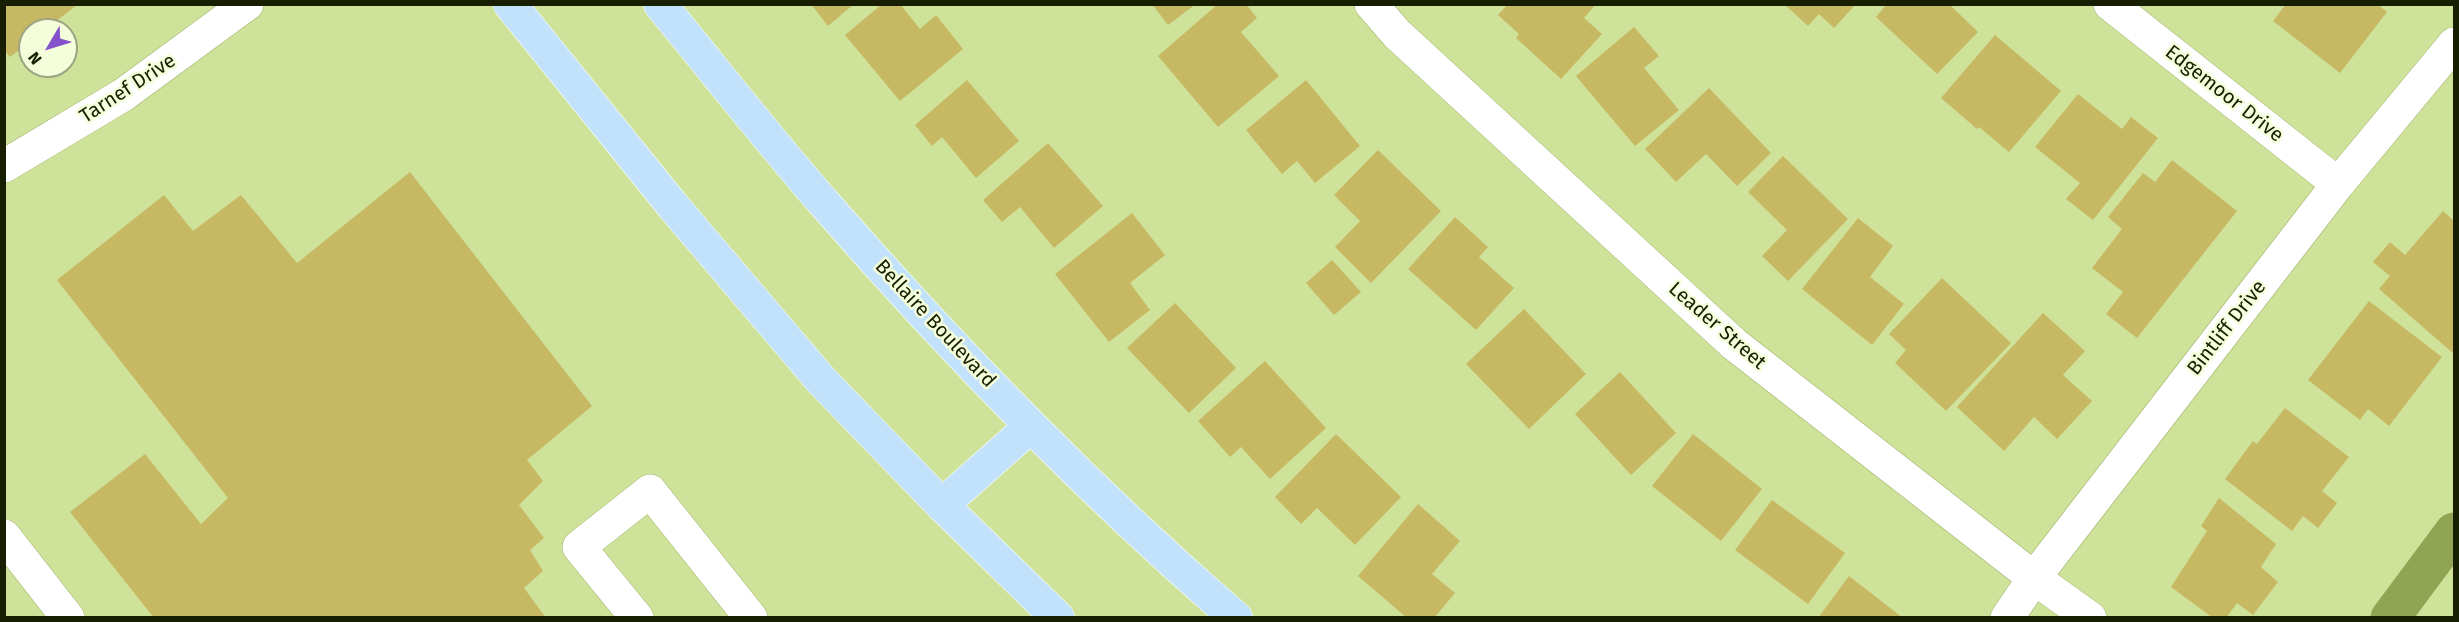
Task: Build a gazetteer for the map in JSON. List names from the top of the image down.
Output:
{
  "streets": {
    "main road": ["Bellaire Boulevard"],
    "street": [
      "Tarnef Drive",
      "Edgemoor Drive",
      "Leader Street",
      "Bintliff Drive"
    ]
  },
  "crossings": [
    ["Edgemoor Drive", "Bintliff Drive"],
    ["Leader Street", "Bintliff Drive"]
  ],
  "north": "bottom left"
}
